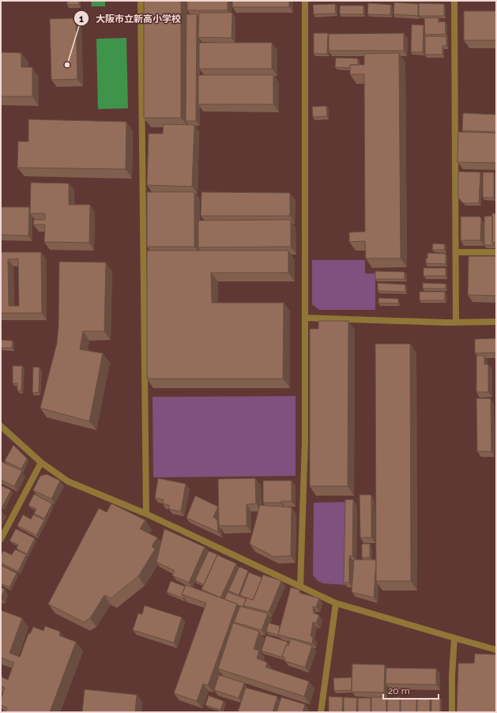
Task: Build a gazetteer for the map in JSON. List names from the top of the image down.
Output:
{
  "places": ["大阪市立新高小学校"],
  "scale_bar": "20 m"
}
